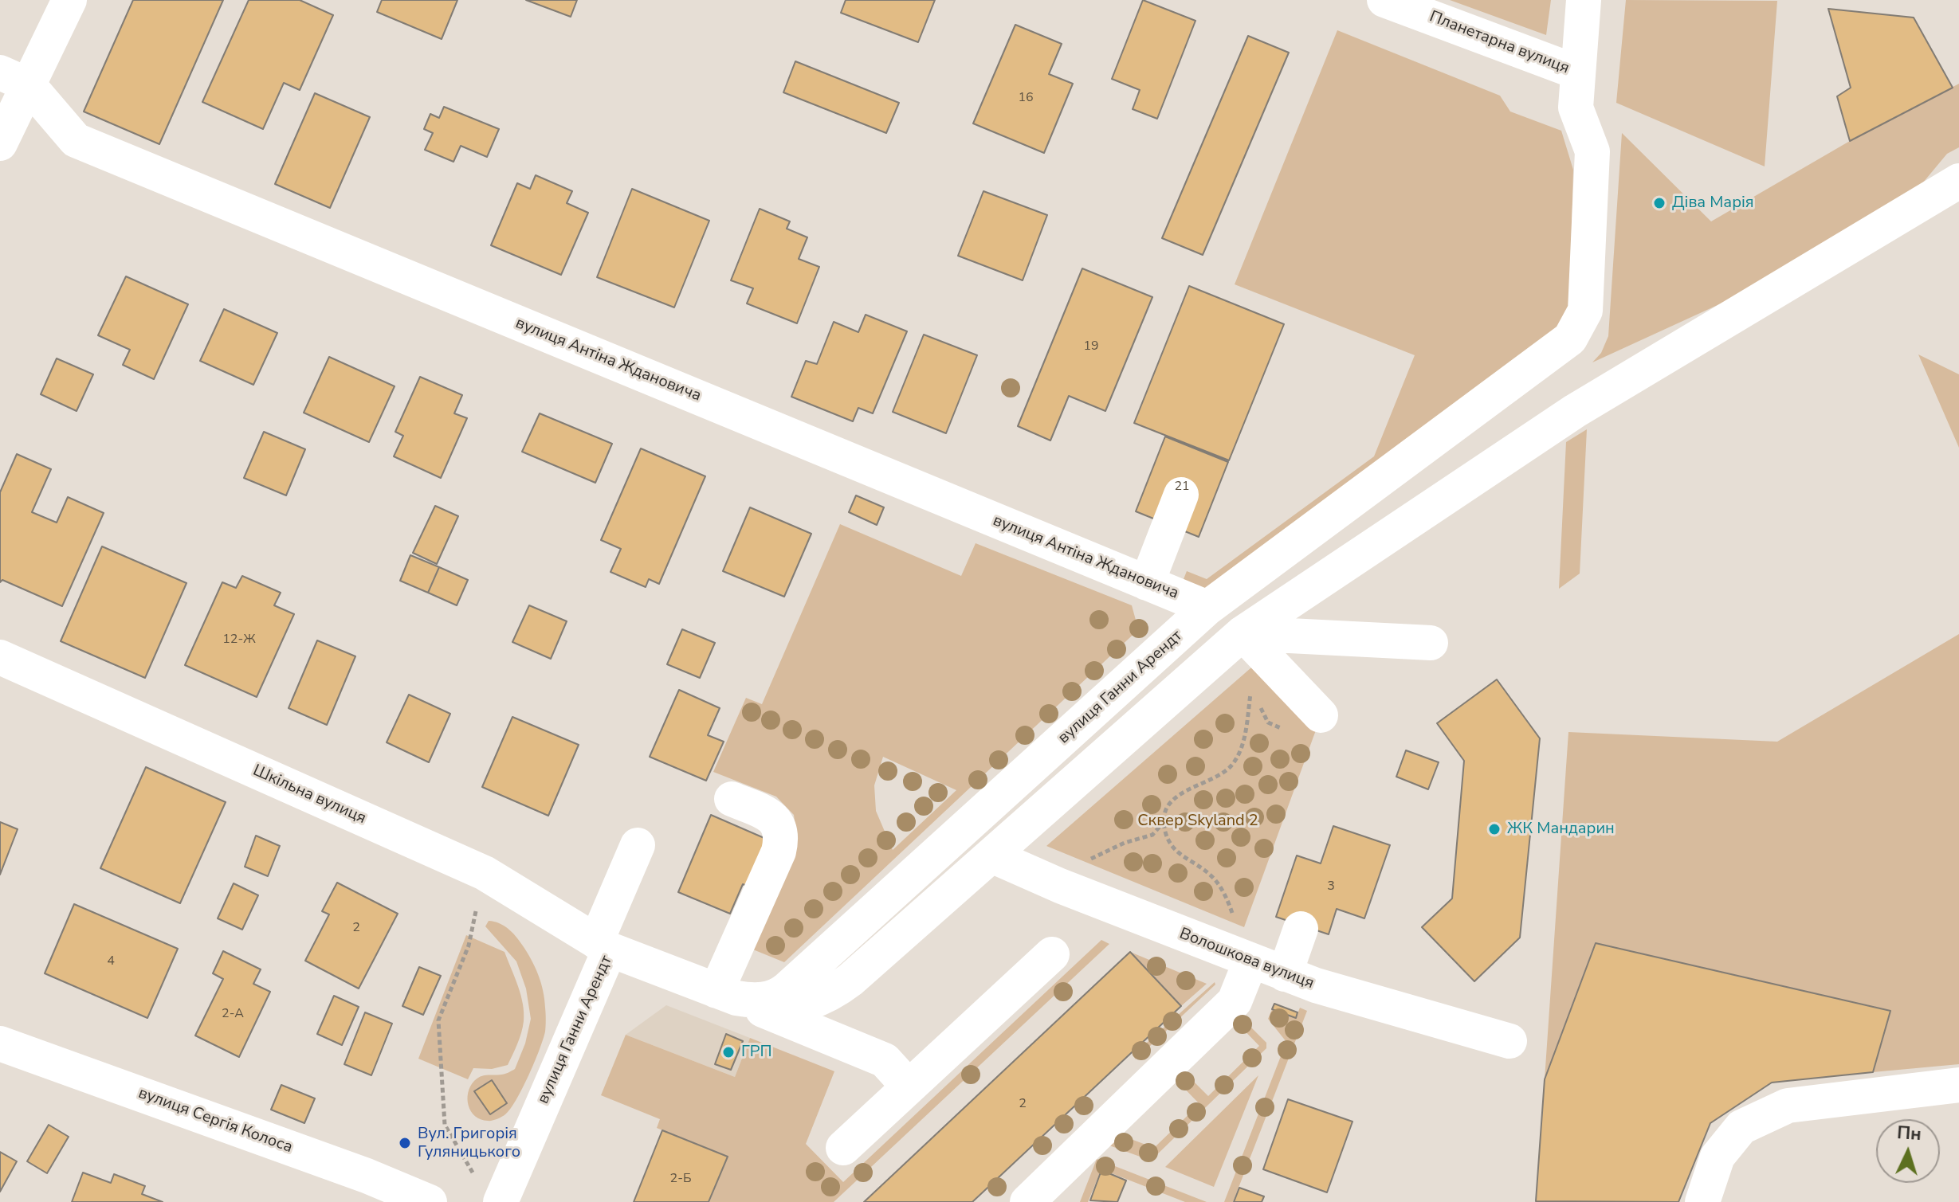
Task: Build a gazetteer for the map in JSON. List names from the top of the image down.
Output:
{
  "streets": {
    "street": [
      "Планетарна вулиця",
      "вулиця Антіна Ждановича",
      "вулиця Ганни Арендт",
      "Шкільна вулиця",
      "Волошкова вулиця",
      "вулиця Сергія Колоса"
    ]
  },
  "crossings": [
    ["Планетарна вулиця", "вулиця Ганни Арендт"],
    ["вулиця Антіна Ждановича", "вулиця Ганни Арендт"],
    ["вулиця Ганни Арендт", "Шкільна вулиця"]
  ],
  "parks": ["Сквер Skyland 2"],
  "places": [
    "Діва Марія",
    "ЖК Мандарин",
    "ГРП",
    "Вул. Григорія Гуляницького"
  ],
  "house_numbers": [
    "16",
    "19",
    "21",
    "12-Ж",
    "3",
    "2",
    "4",
    "2-А",
    "2",
    "2-Б"
  ],
  "north": "top"
}
